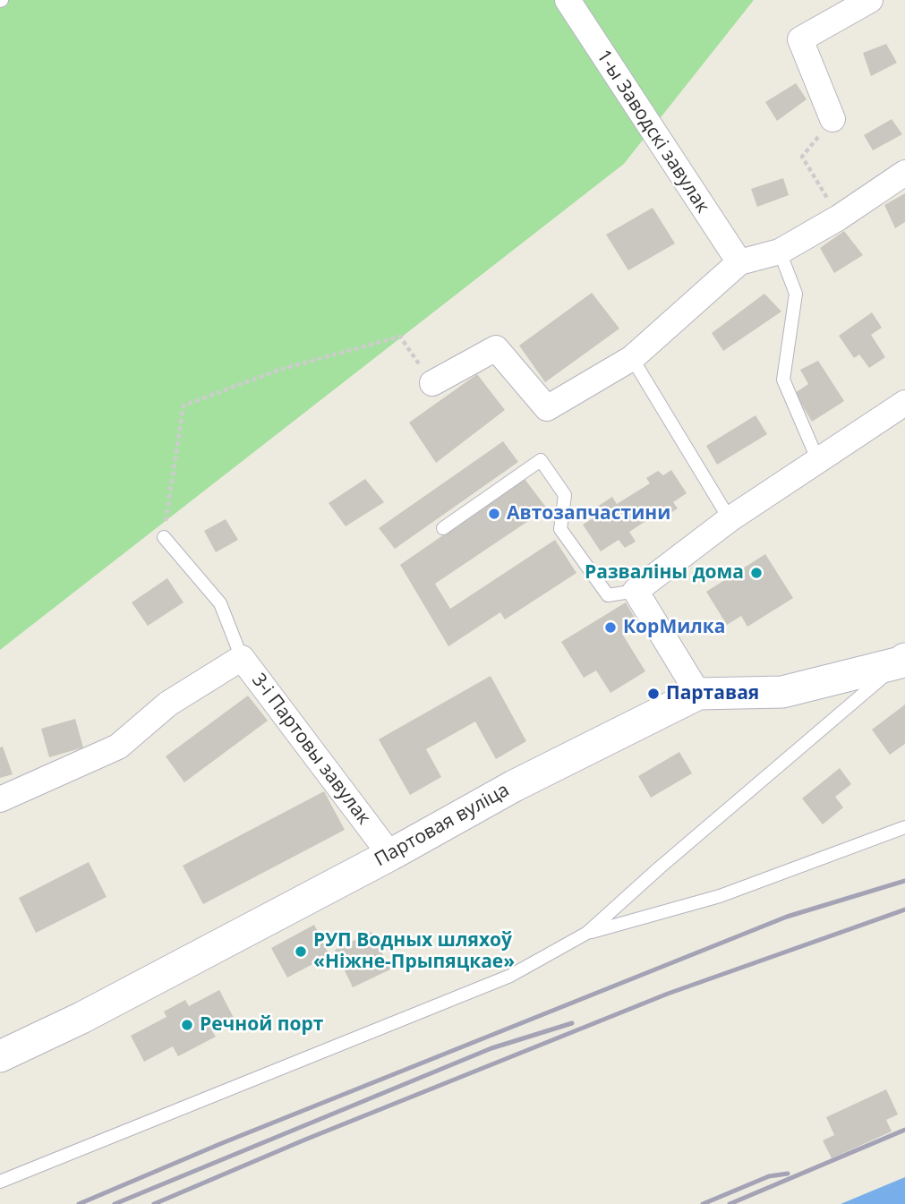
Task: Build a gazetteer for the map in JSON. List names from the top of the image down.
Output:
{
  "streets": {
    "street": ["1-ы Заводскі завулак", "3-і Партовы завулак", "Партовая вуліца"]
  },
  "crossings": [
    ["3-і Партовы завулак", "Партовая вуліца"]
  ],
  "places": [
    "Автозапчастини",
    "Разваліны дома",
    "КорМилка",
    "Партавая",
    "РУП Водных шляхоў «Ніжне-Прыпяцкае»",
    "Речной порт"
  ]
}
